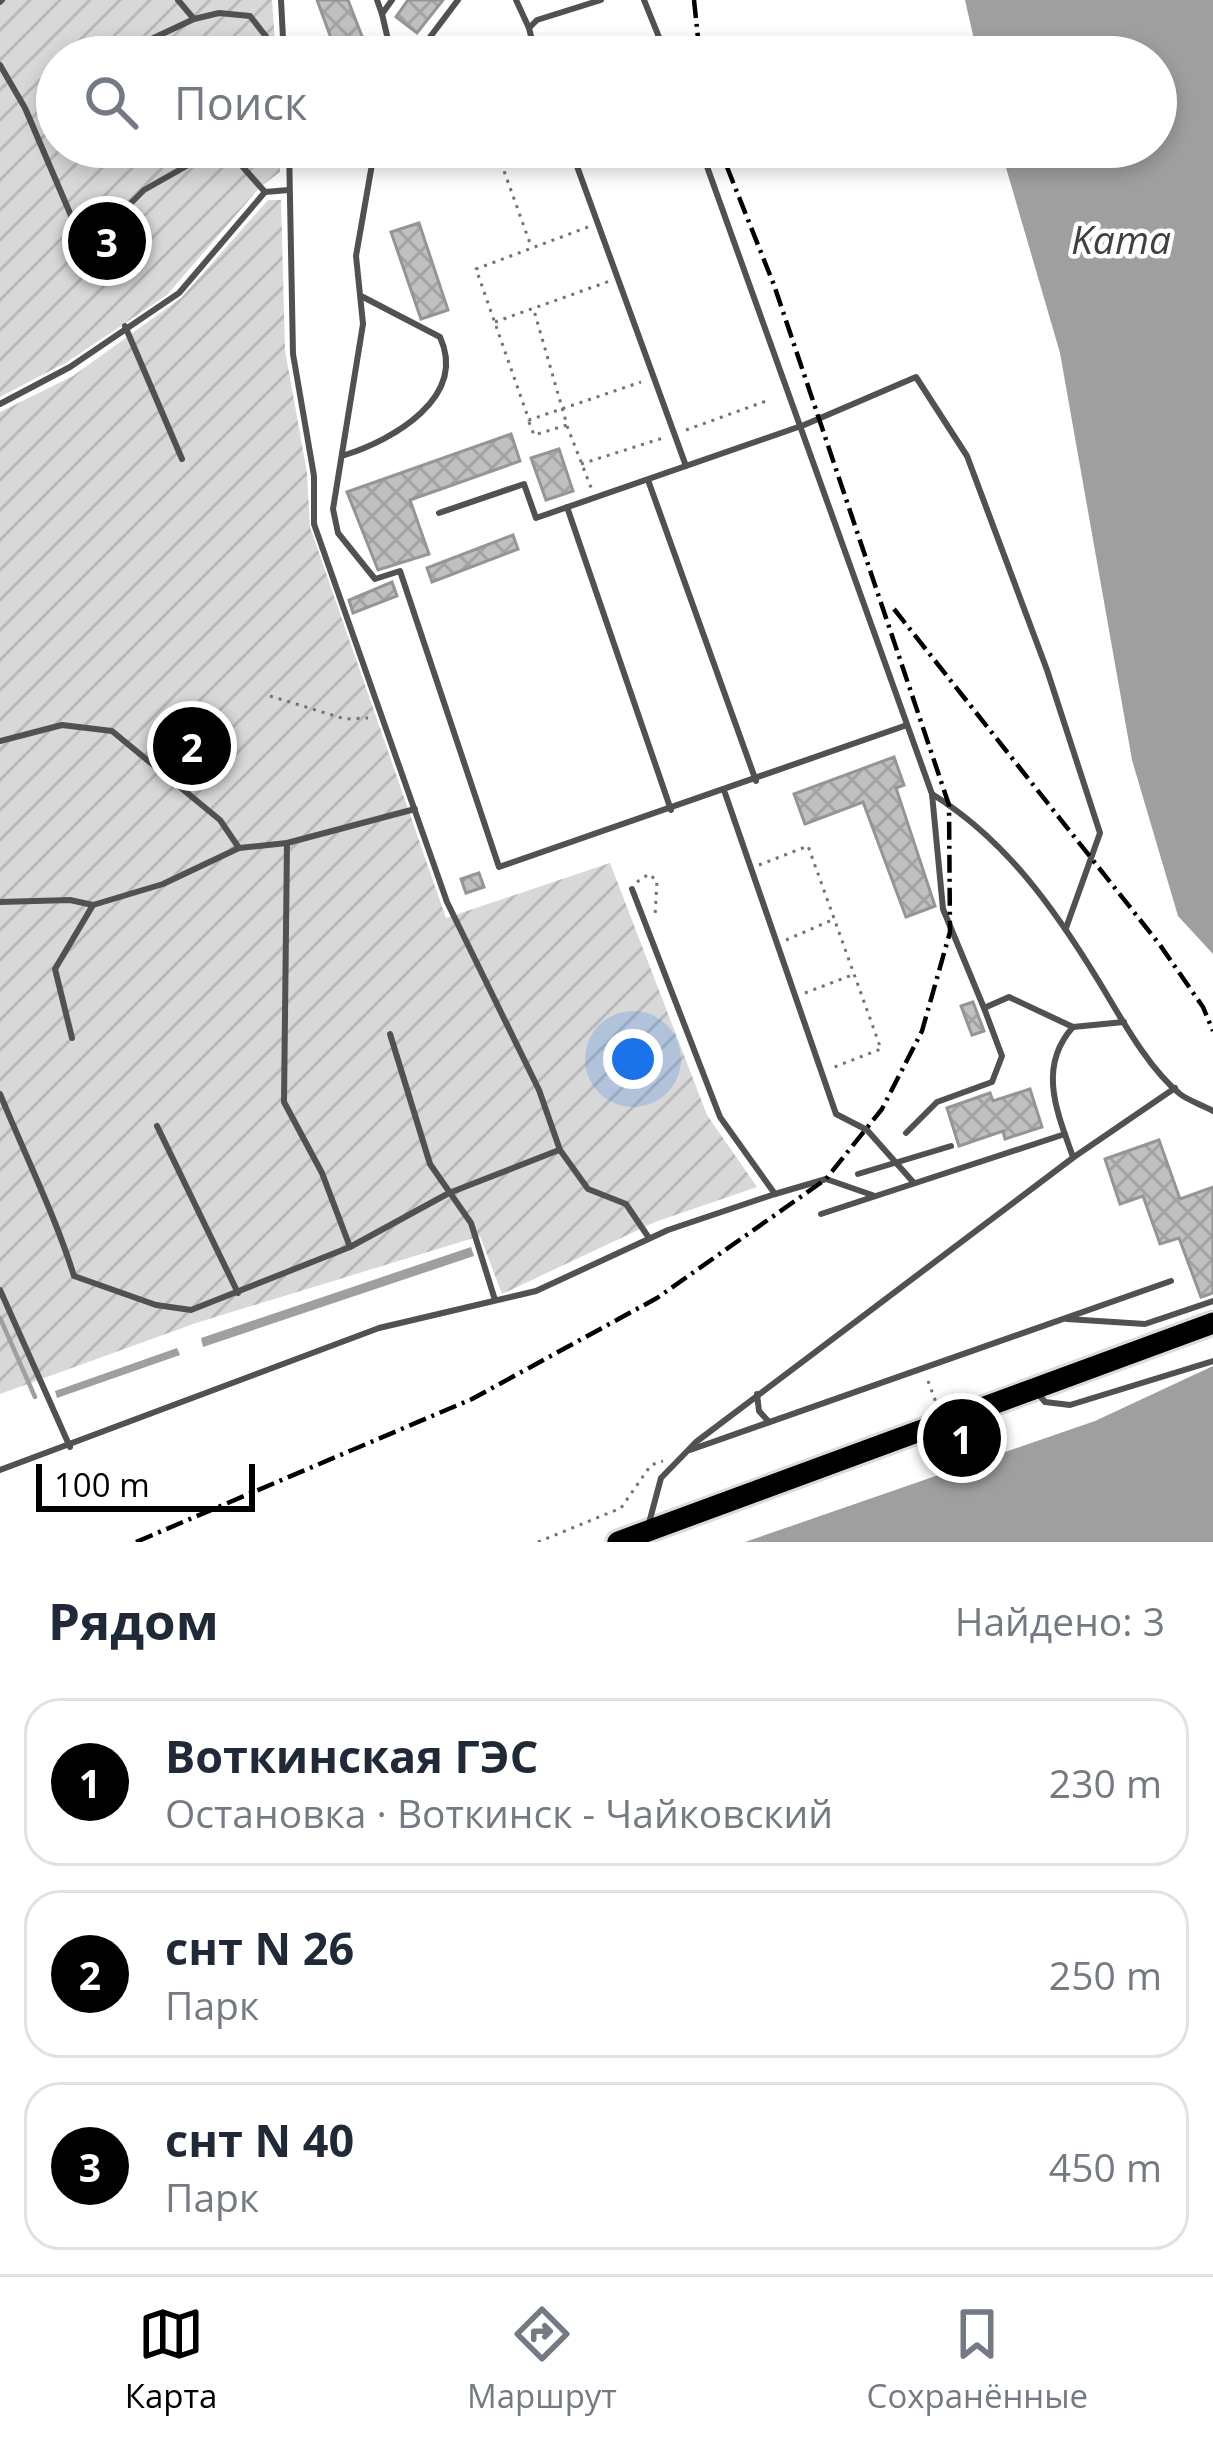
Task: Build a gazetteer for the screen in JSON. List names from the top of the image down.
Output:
{
  "water": ["Kama"],
  "scale_bar": "100 m",
  "page": {
    "search": "Поиск",
    "pins": ["3", "2", "1"],
    "scale": "100 m",
    "heading": ["Рядом", "Найдено: 3"],
    "list": [
      {
        "mark": "1",
        "name": "Воткинская ГЭС",
        "note": "Остановка · Воткинск - Чайковский",
        "value": "230 m"
      },
      {
        "mark": "2",
        "name": "снт N 26",
        "note": "Парк",
        "value": "250 m"
      },
      {
        "mark": "3",
        "name": "снт N 40",
        "note": "Парк",
        "value": "450 m"
      }
    ],
    "nav": ["Карта", "Маршрут", "Сохранённые"]
  }
}
